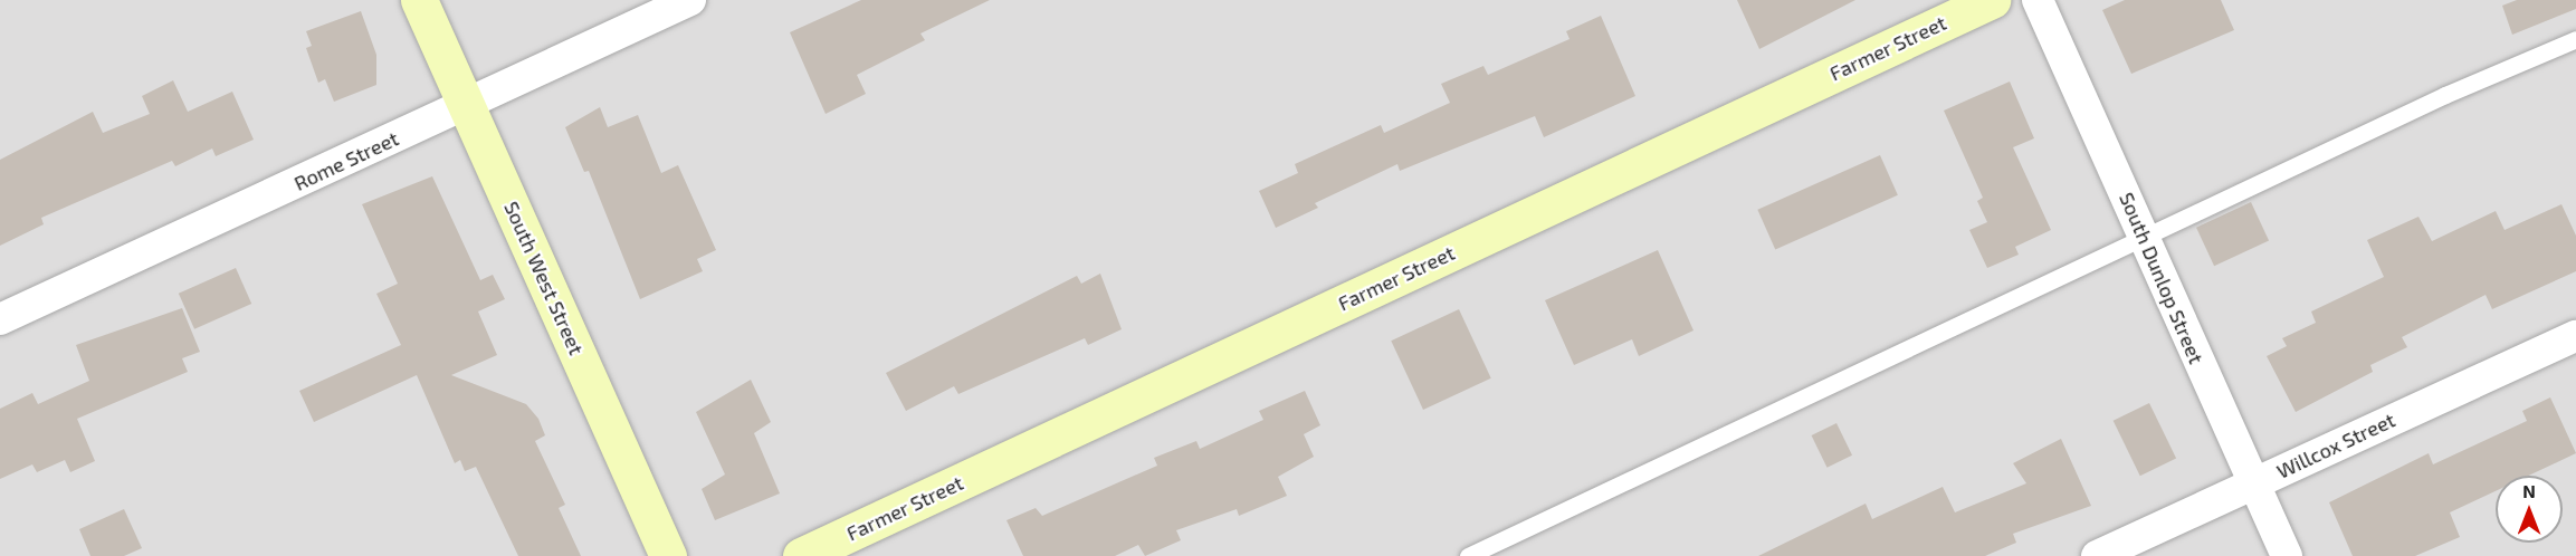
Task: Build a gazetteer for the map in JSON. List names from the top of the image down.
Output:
{
  "streets": {
    "street": [
      "Farmer Street",
      "Rome Street",
      "South West Street",
      "South Dunlop Street",
      "Willcox Street"
    ]
  },
  "crossings": [
    ["Rome Street", "South West Street"],
    ["South Dunlop Street", "Willcox Street"]
  ],
  "north": "top"
}
